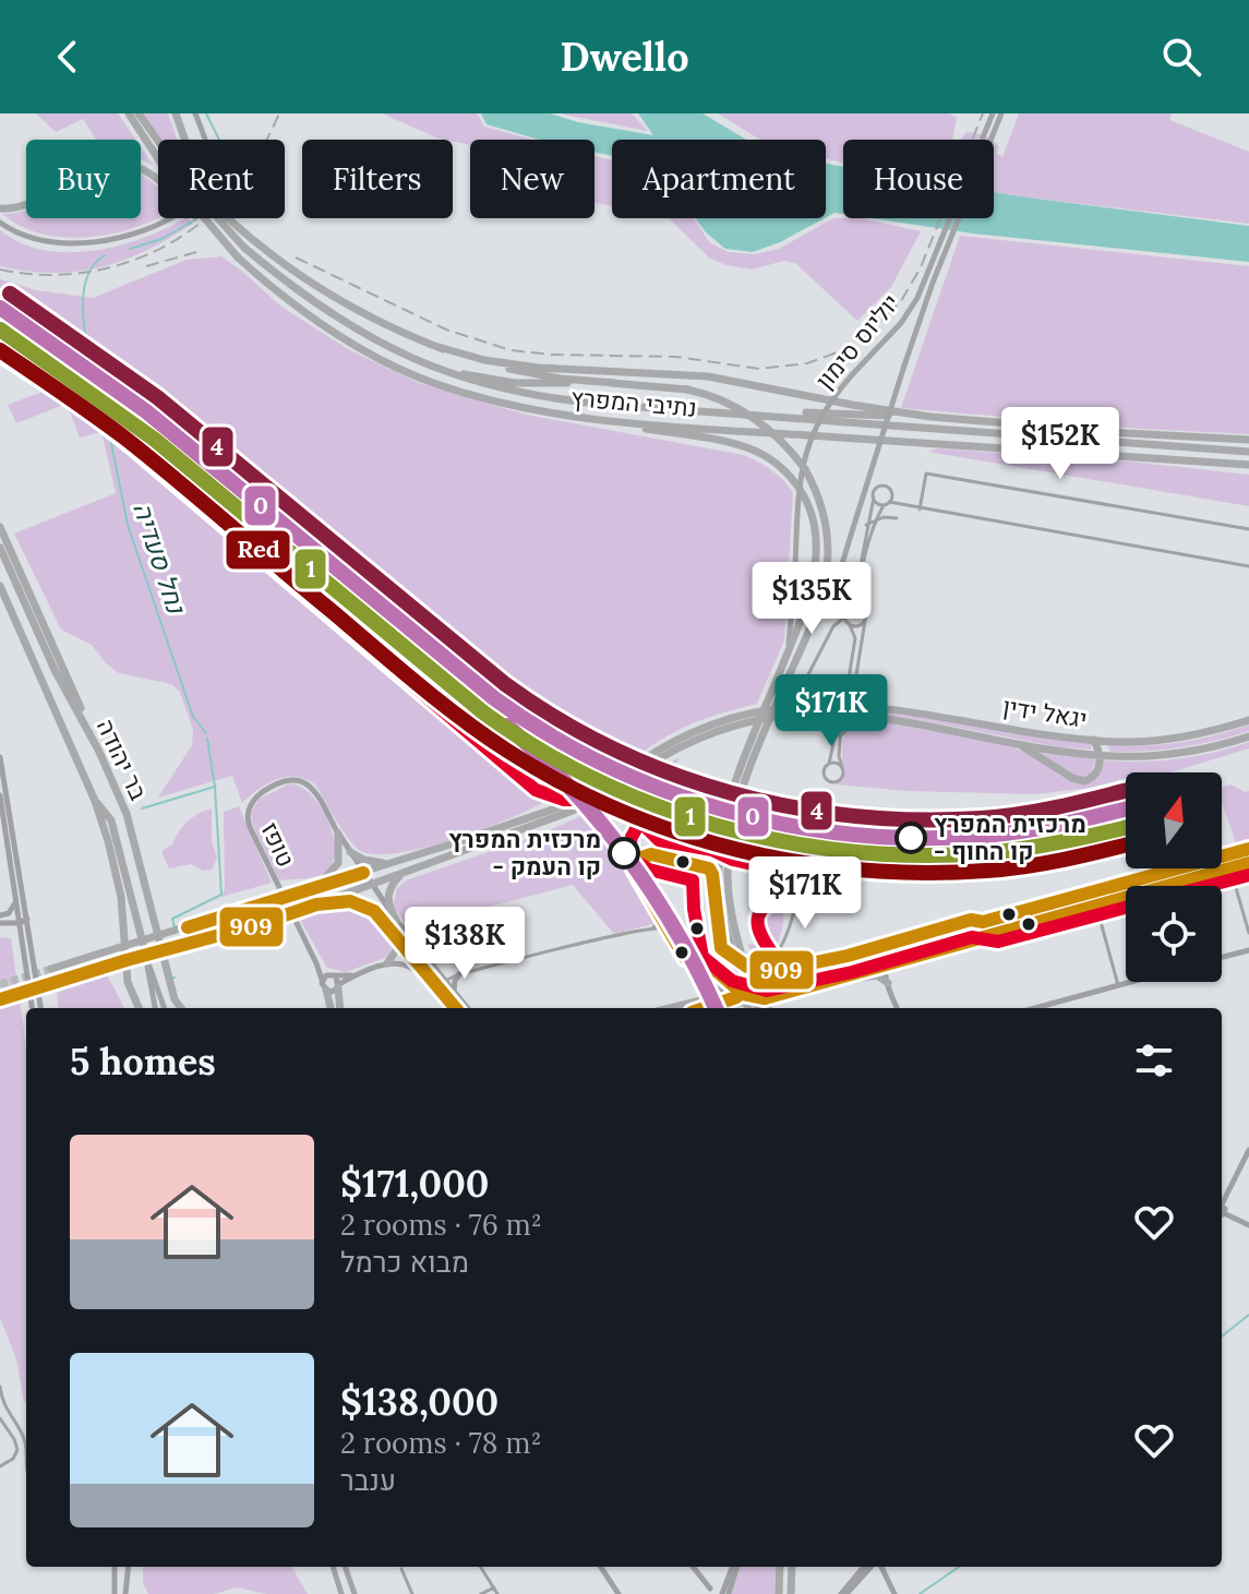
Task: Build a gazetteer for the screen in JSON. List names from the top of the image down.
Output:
{
  "streets": {
    "highway": ["נתיבי המפרץ", "יגאל ידין", "בר יהודה"],
    "main road": ["יוליוס סימון"],
    "street": ["טופז"]
  },
  "water": ["נחל סעדיה"],
  "places": ["מרכזית המפרץ - קו החוף", "מרכזית המפרץ - קו העמק"],
  "lines": [
    "transit line 4",
    "transit line 0",
    "transit line 1",
    "transit line Red",
    "transit line 909"
  ],
  "north": "top",
  "page": {
    "header": "Dwello",
    "chip": [
      "Buy",
      "Rent",
      "Filters",
      "New",
      "Apartment",
      "House"
    ],
    "price": [
      "$152K",
      "$135K",
      "$171K",
      "$171K",
      "$138K"
    ],
    "heading": "5 homes",
    "list": [
      {
        "name": "$171,000",
        "note": "2 rooms · 76 m² · מבוא כרמל"
      },
      {
        "name": "$138,000",
        "note": "2 rooms · 78 m² · ענבר"
      }
    ]
  }
}
